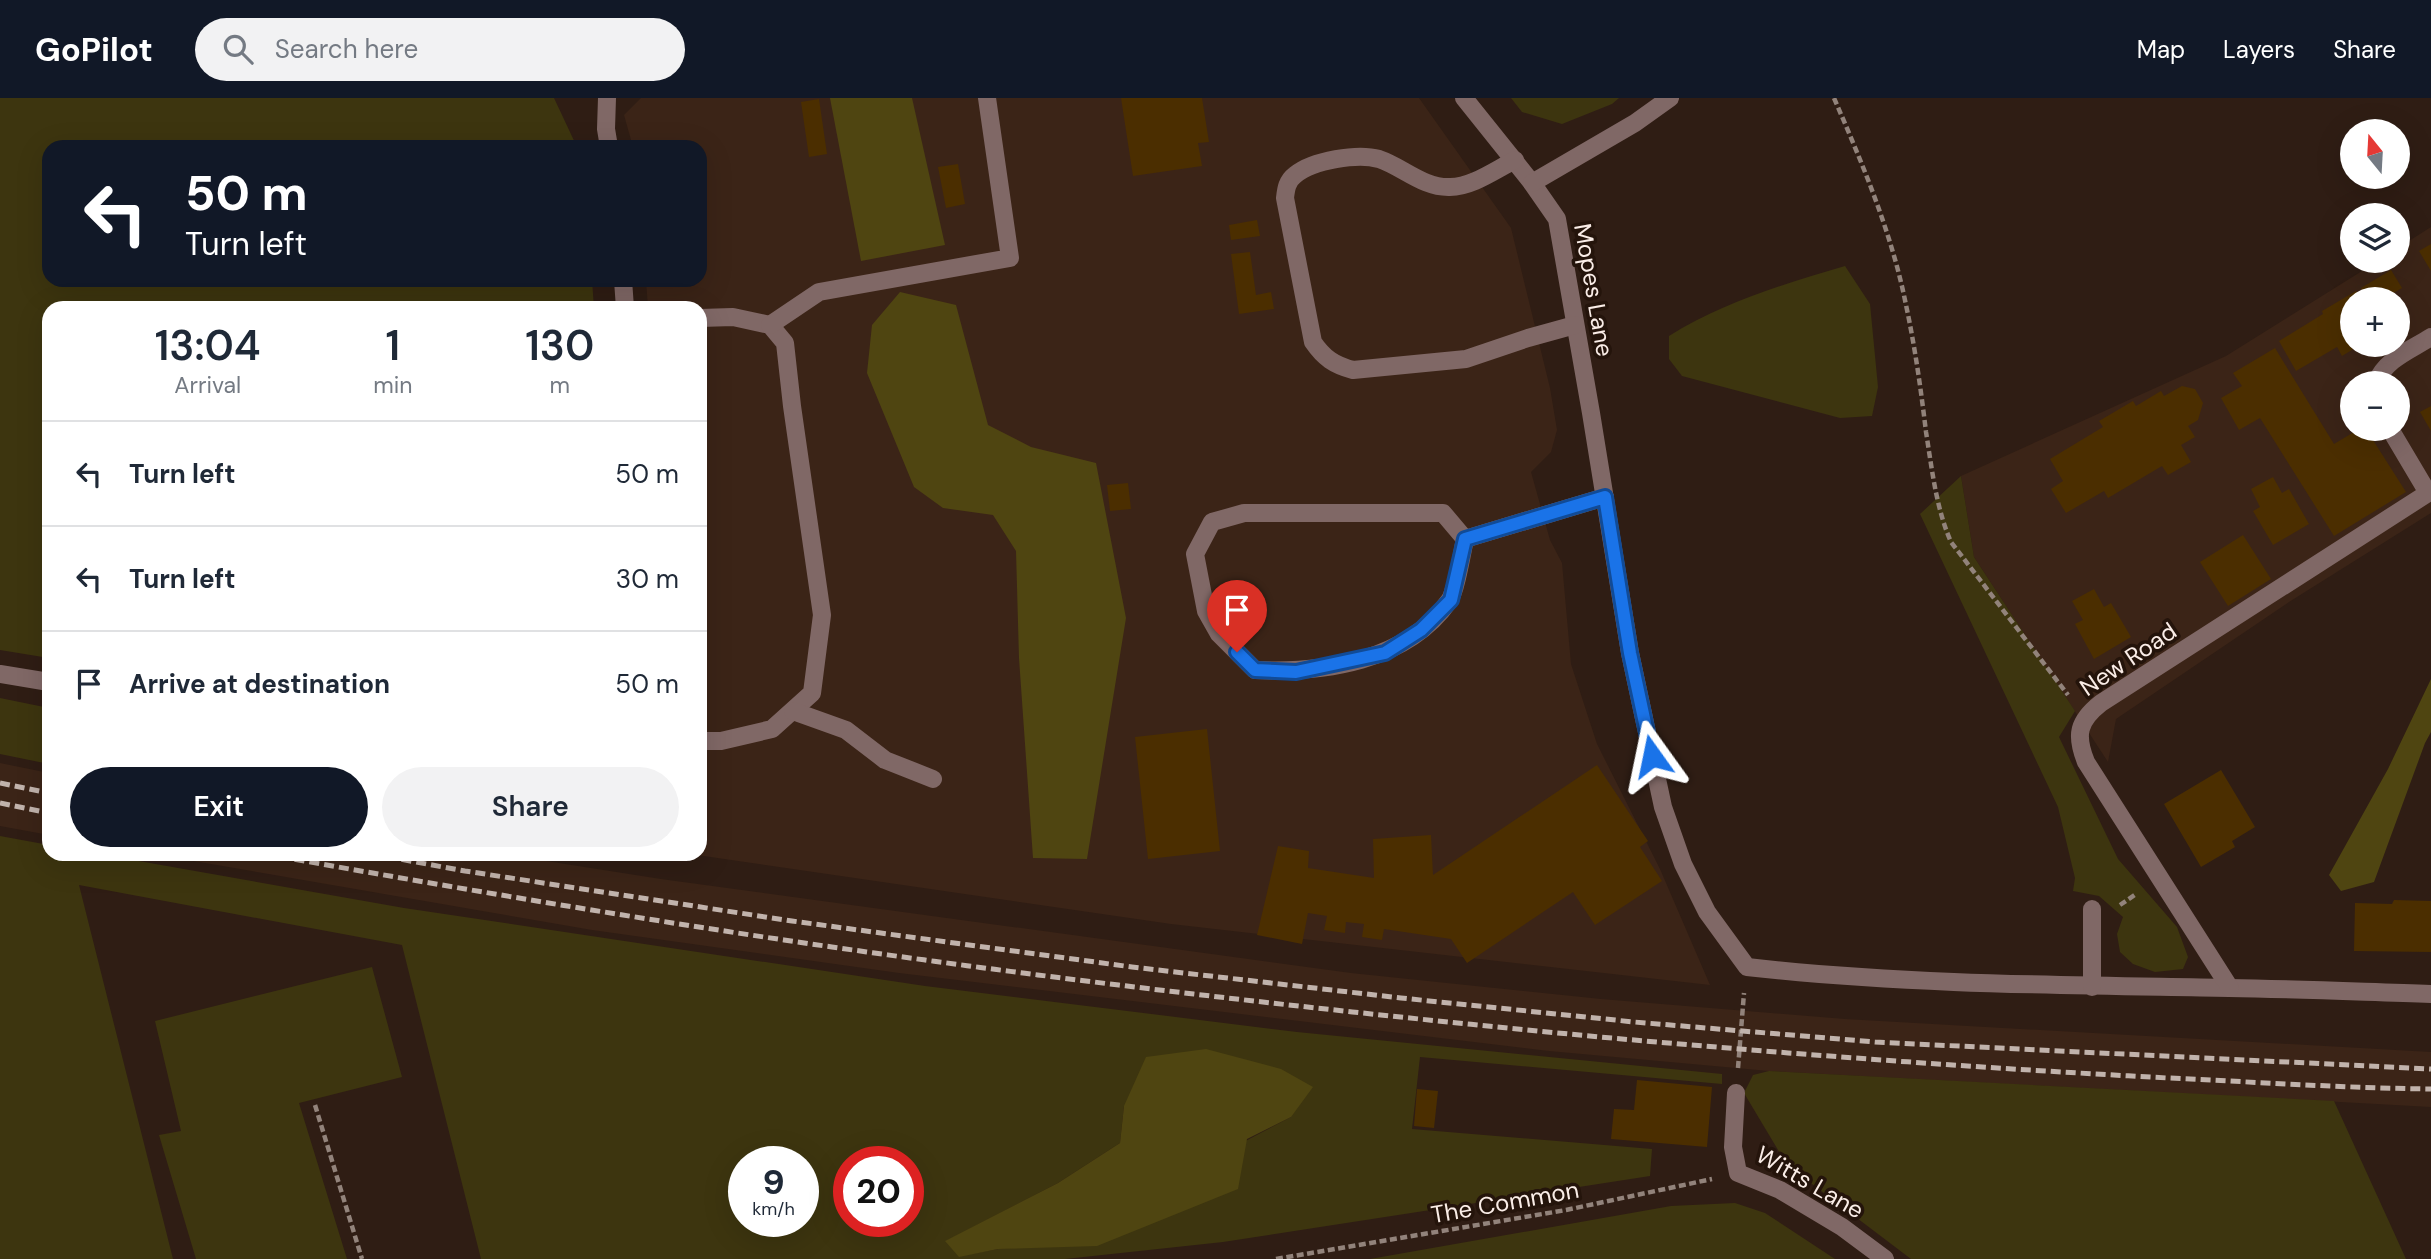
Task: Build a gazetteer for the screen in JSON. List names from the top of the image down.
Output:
{
  "streets": {
    "street": ["Mopes Lane", "New Road", "Witts Lane"],
    "path": ["The Common"]
  },
  "crossings": [
    ["Witts Lane", "The Common"]
  ],
  "north": "top",
  "page": {
    "header": "GoPilot",
    "search": "Search here",
    "nav": ["Map", "Layers", "Share"],
    "map_buttons": ["+", "−"],
    "turn": ["50 m", "Turn left"],
    "eta": [
      "13:04",
      "Arrival",
      "1",
      "min",
      "130",
      "m"
    ],
    "list": [
      {
        "name": "Turn left",
        "value": "50 m"
      },
      {
        "name": "Turn left",
        "value": "30 m"
      },
      {
        "name": "Arrive at destination",
        "value": "50 m"
      }
    ],
    "buttons": ["Exit", "Share"],
    "speed": "9 km/h",
    "limit": "20"
  }
}
